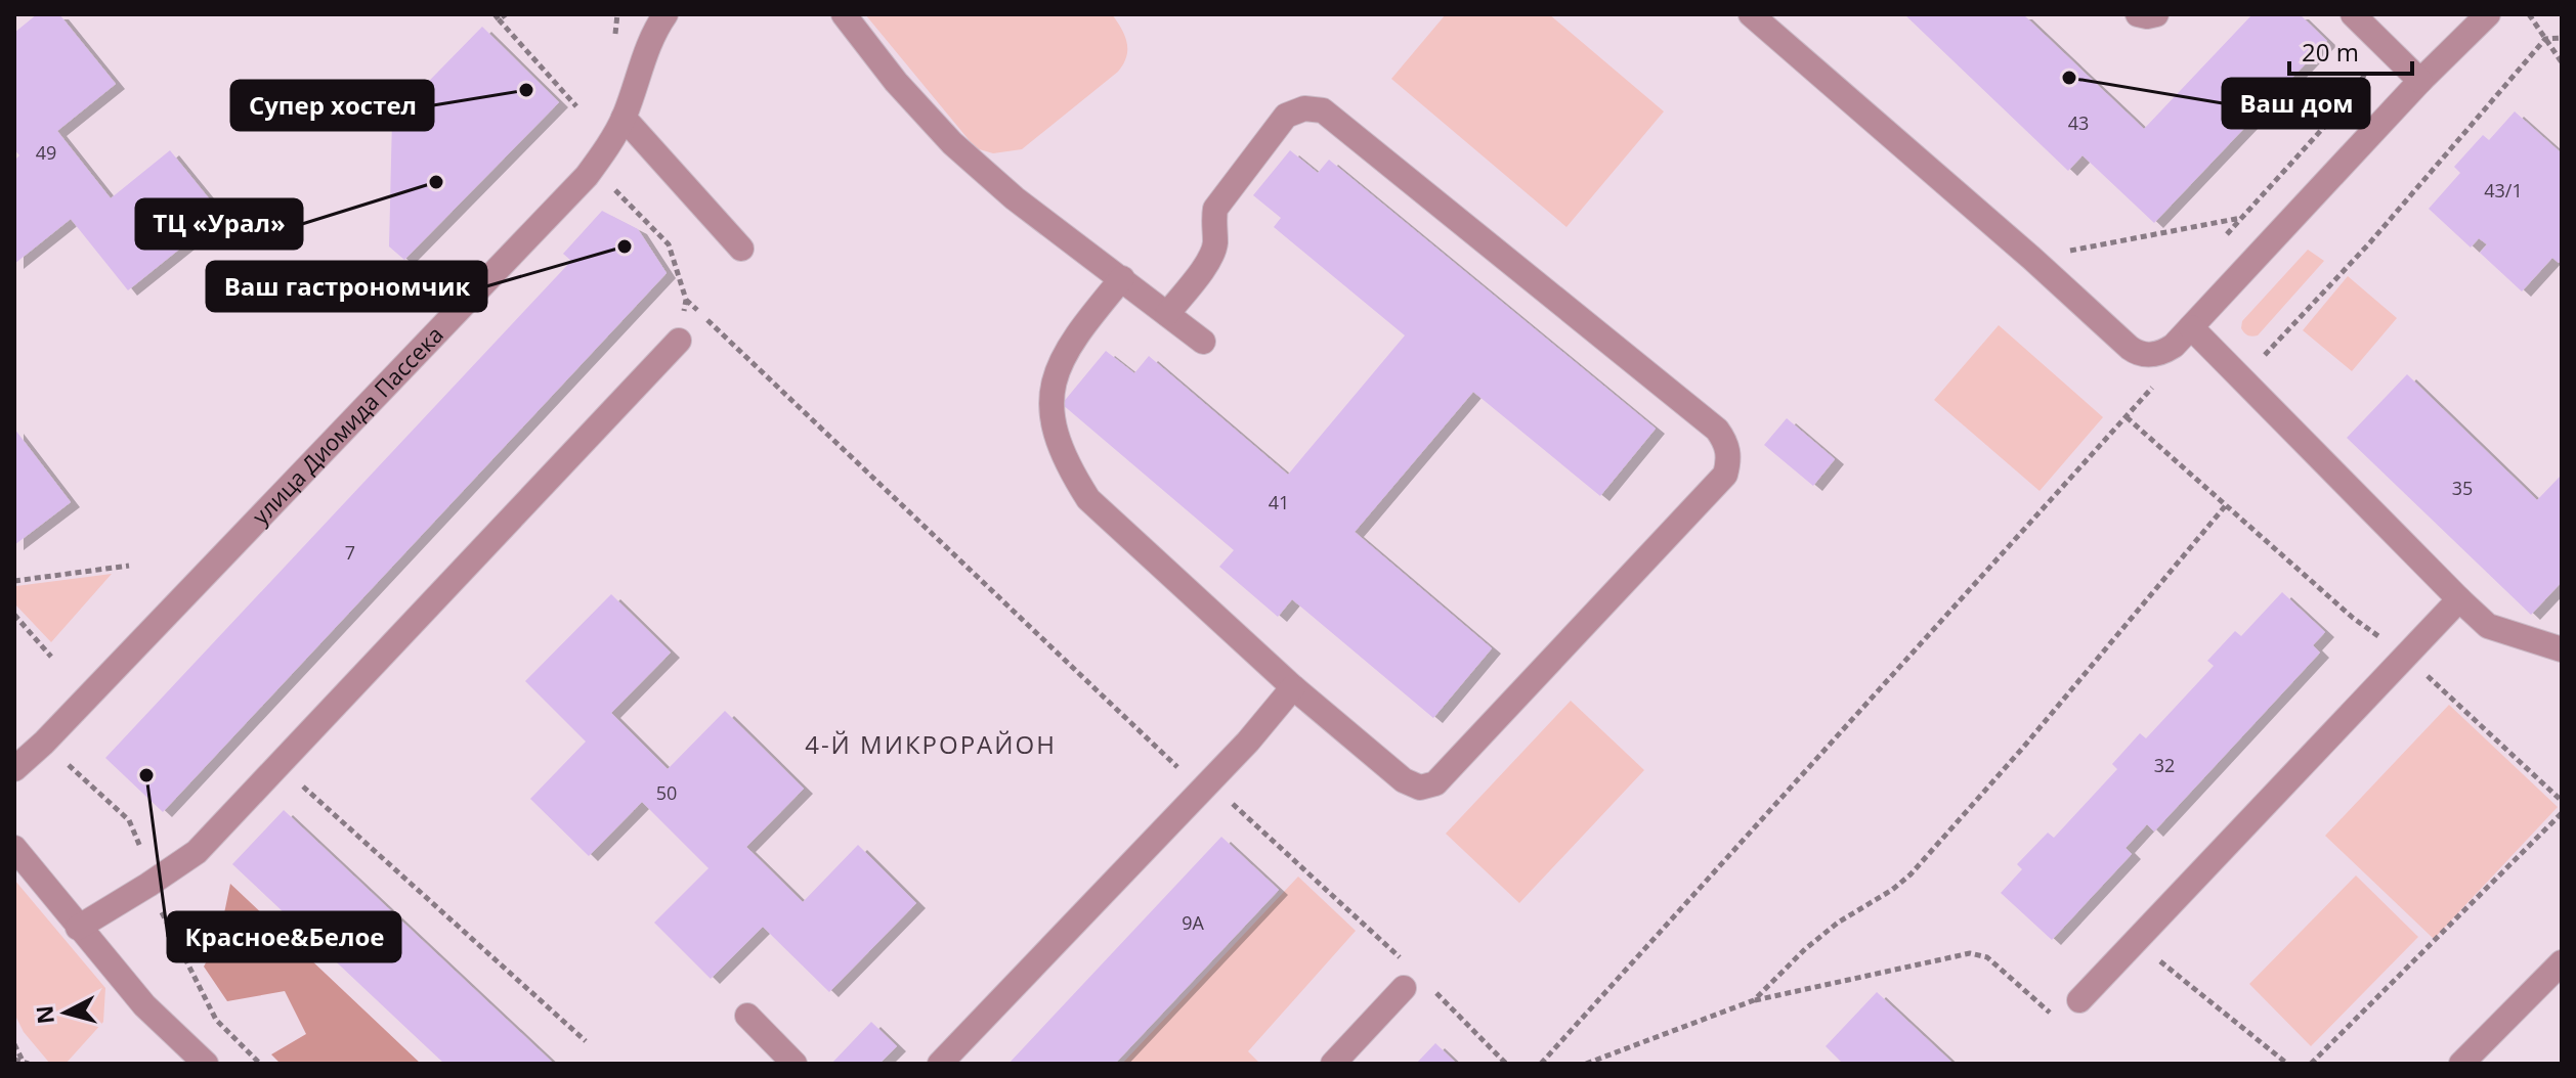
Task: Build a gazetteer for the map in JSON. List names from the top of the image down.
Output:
{
  "streets": {
    "street": ["улица Диомида Пассека"]
  },
  "districts": ["4-Й МИКРОРАЙОН"],
  "places": [
    "Ваш дом",
    "Супер хостел",
    "ТЦ «Урал»",
    "Ваш гастрономчик",
    "Красное&Белое"
  ],
  "house_numbers": [
    "43",
    "49",
    "43/1",
    "35",
    "41",
    "7",
    "32",
    "50",
    "9А"
  ],
  "scale_bar": "20 m",
  "north": "left"
}
